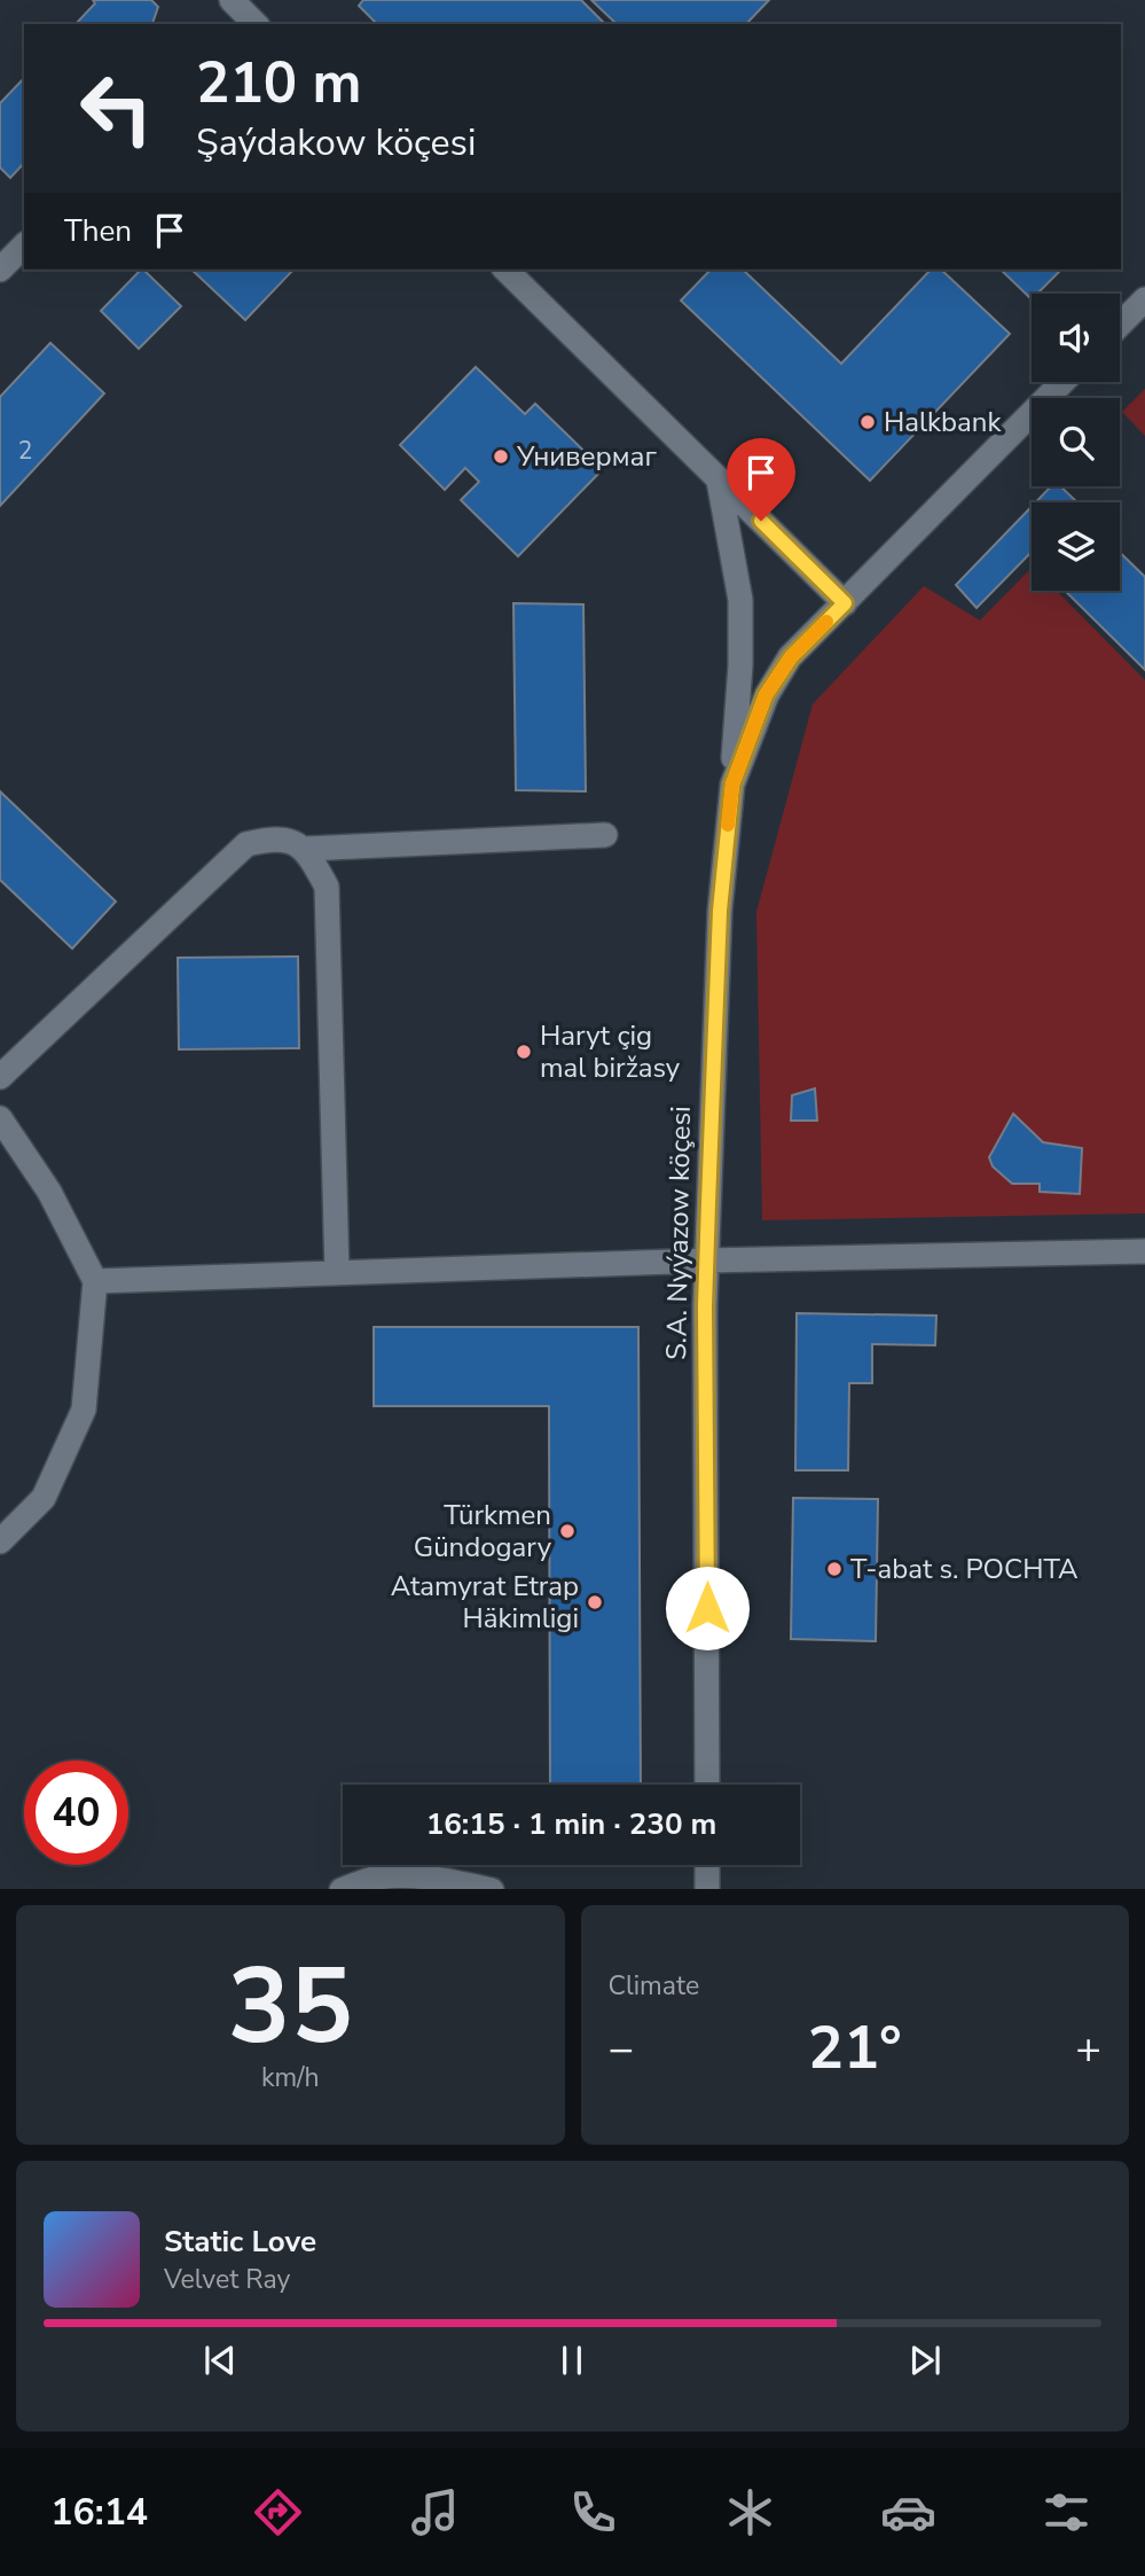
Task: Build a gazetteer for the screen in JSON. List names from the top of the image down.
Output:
{
  "streets": {
    "street": ["S.A. Nyýazow köçesi"]
  },
  "places": [
    "Halkbank",
    "Универмаг",
    "Haryt çig mal biržasy",
    "Türkmen Gündogary",
    "T-abat s. POCHTA",
    "Atamyrat Etrap Häkimligi"
  ],
  "house_numbers": ["2"],
  "page": {
    "turn": ["210 m", "Şaýdakow köçesi"],
    "then": "Then",
    "limit": "40",
    "trip": "16:15 · 1 min · 230 m",
    "tile": [
      ["35", "km/h"],
      "Climate"
    ],
    "heat": ["−", "21°", "+"],
    "song": ["Static Love", "Velvet Ray"],
    "tabs": "16:14"
  }
}
